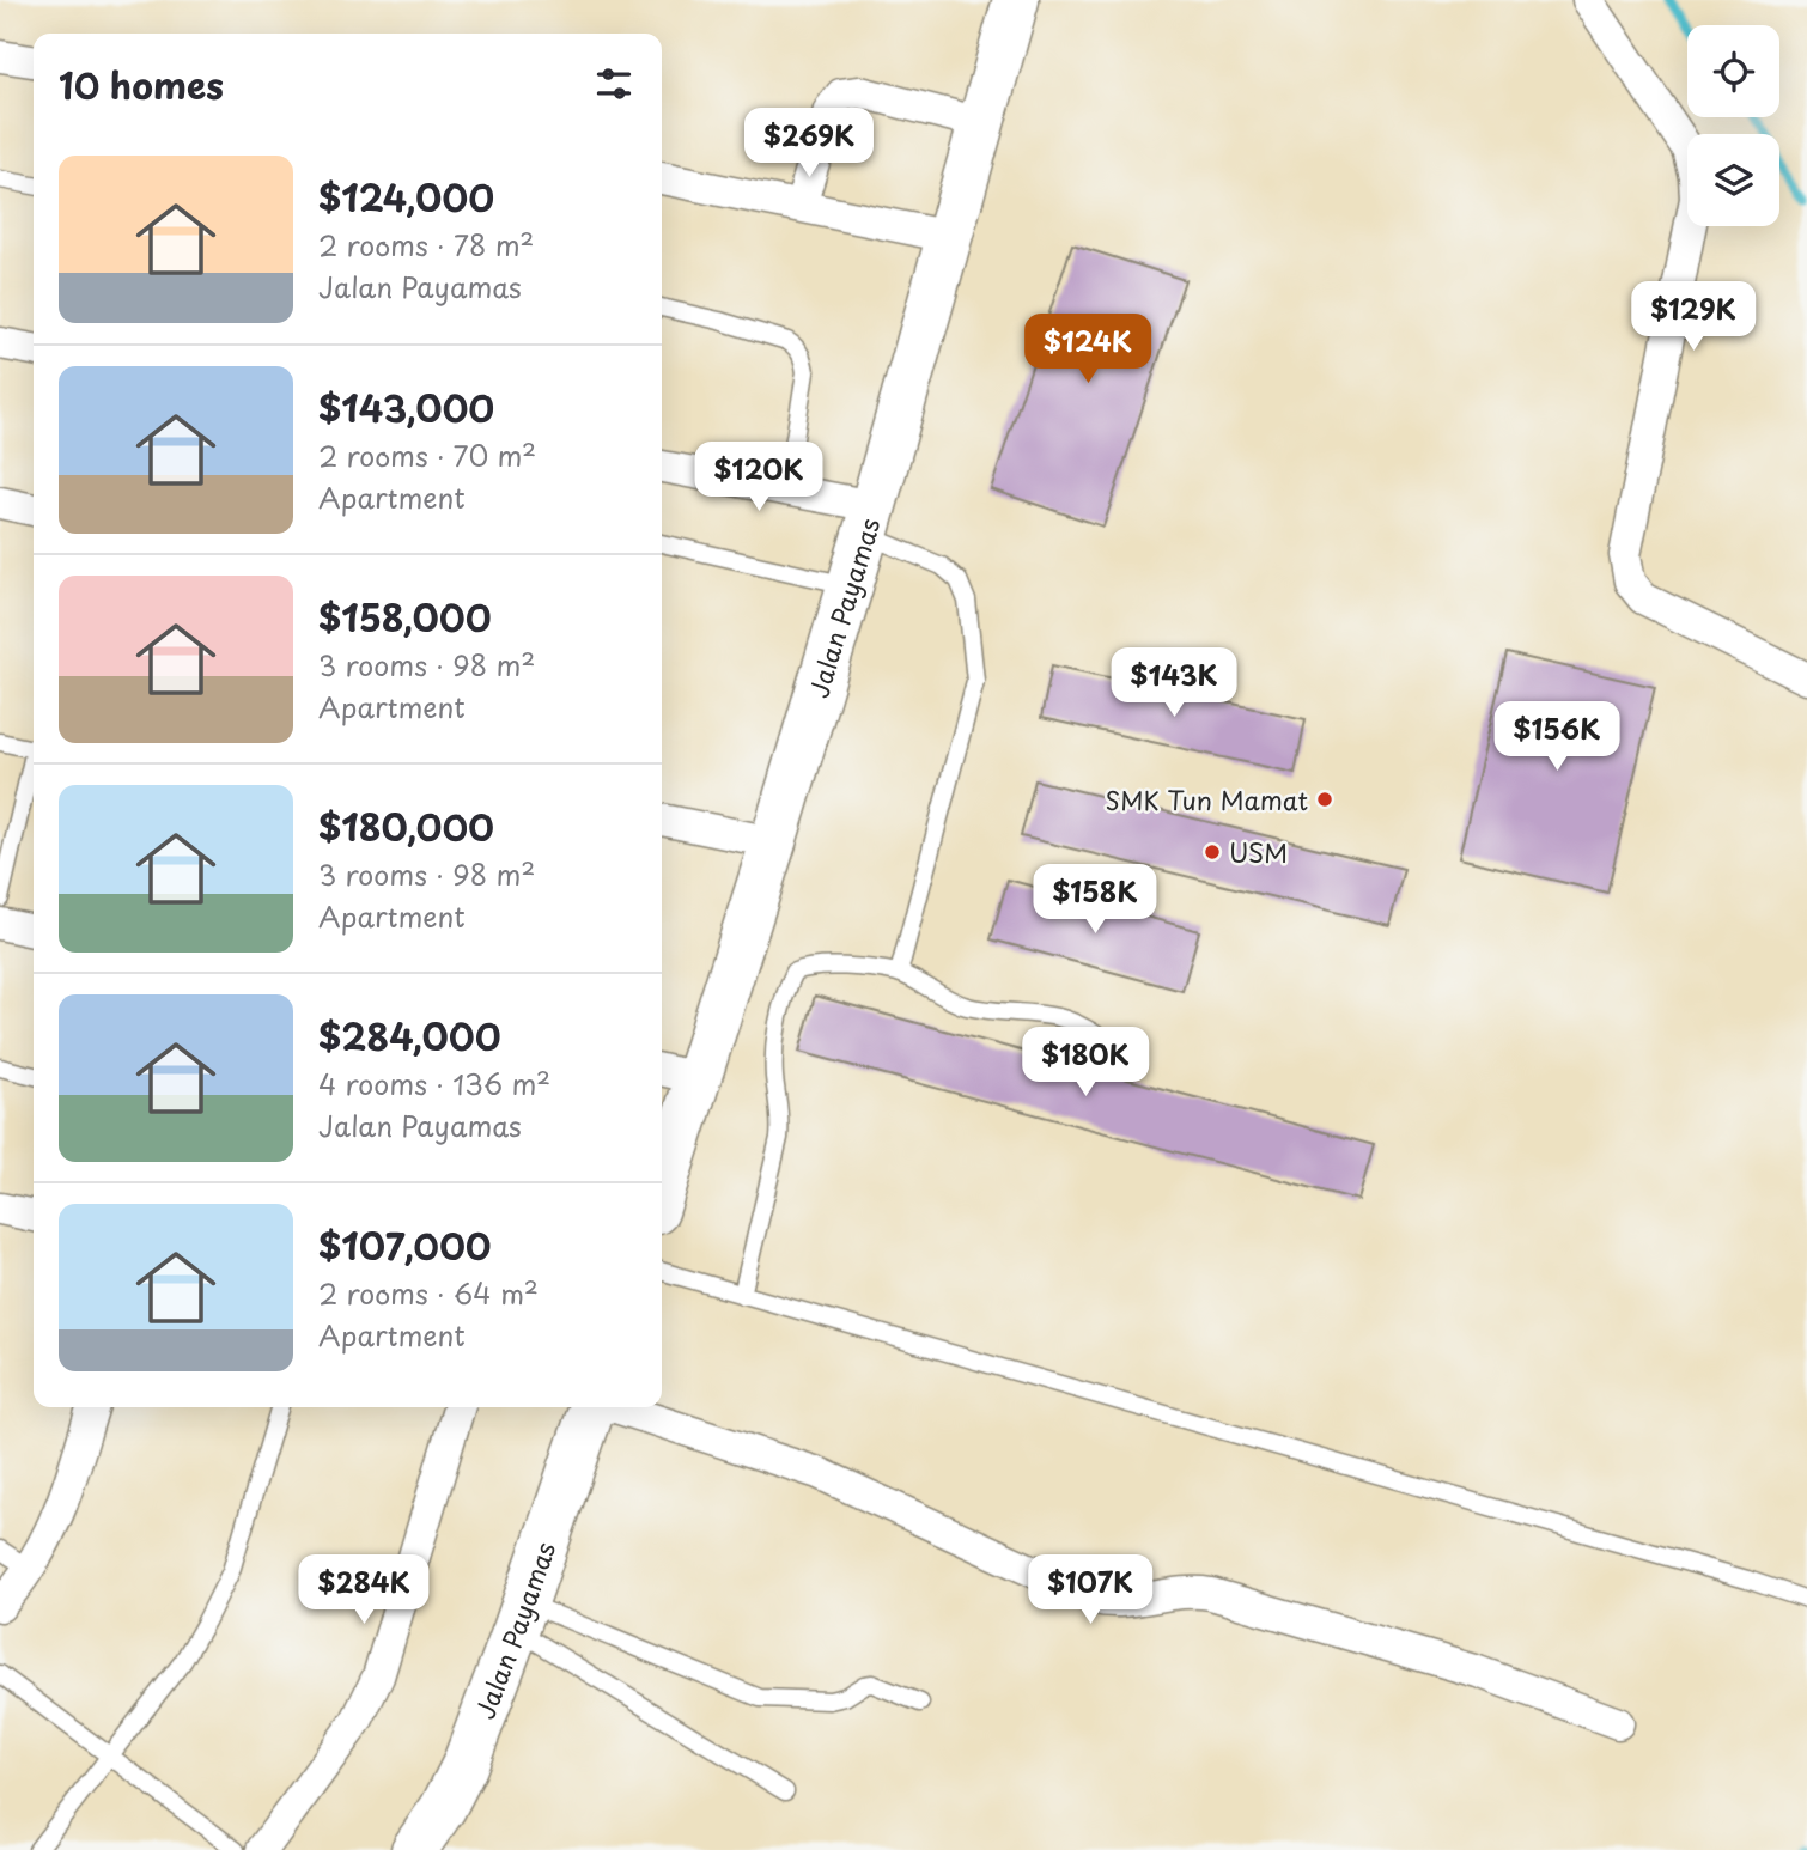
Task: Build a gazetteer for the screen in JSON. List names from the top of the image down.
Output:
{
  "streets": {
    "highway": ["Jalan Payamas"]
  },
  "places": ["SMK Tun Mamat", "USM"],
  "page": {
    "heading": "10 homes",
    "price": [
      "$269K",
      "$129K",
      "$124K",
      "$120K",
      "$143K",
      "$156K",
      "$158K",
      "$180K",
      "$284K",
      "$107K"
    ],
    "list": [
      {
        "name": "$124,000",
        "note": "2 rooms · 78 m² · Jalan Payamas"
      },
      {
        "name": "$143,000",
        "note": "2 rooms · 70 m² · Apartment"
      },
      {
        "name": "$158,000",
        "note": "3 rooms · 98 m² · Apartment"
      },
      {
        "name": "$180,000",
        "note": "3 rooms · 98 m² · Apartment"
      },
      {
        "name": "$284,000",
        "note": "4 rooms · 136 m² · Jalan Payamas"
      },
      {
        "name": "$107,000",
        "note": "2 rooms · 64 m² · Apartment"
      }
    ]
  }
}
